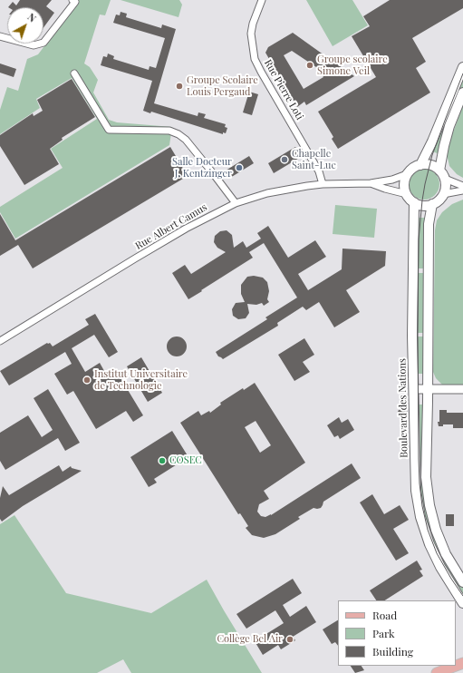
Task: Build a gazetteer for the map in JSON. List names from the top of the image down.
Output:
{
  "streets": {
    "main road": ["Boulevard des Nations"],
    "street": ["Rue Pierre Loti", "Rue Albert Camus"]
  },
  "crossings": [
    ["Rue Pierre Loti", "Rue Albert Camus"],
    ["Rue Albert Camus", "Boulevard des Nations"]
  ],
  "places": [
    "Groupe scolaire Simone Veil",
    "Groupe Scolaire Louis Pergaud",
    "Chapelle Saint-Luc",
    "Salle Docteur J. Kentzinger",
    "Institut Universitaire de Technologie",
    "COSEC",
    "Collège Bel Air"
  ],
  "legend": ["Road", "Park", "Building"],
  "north": "top right"
}
